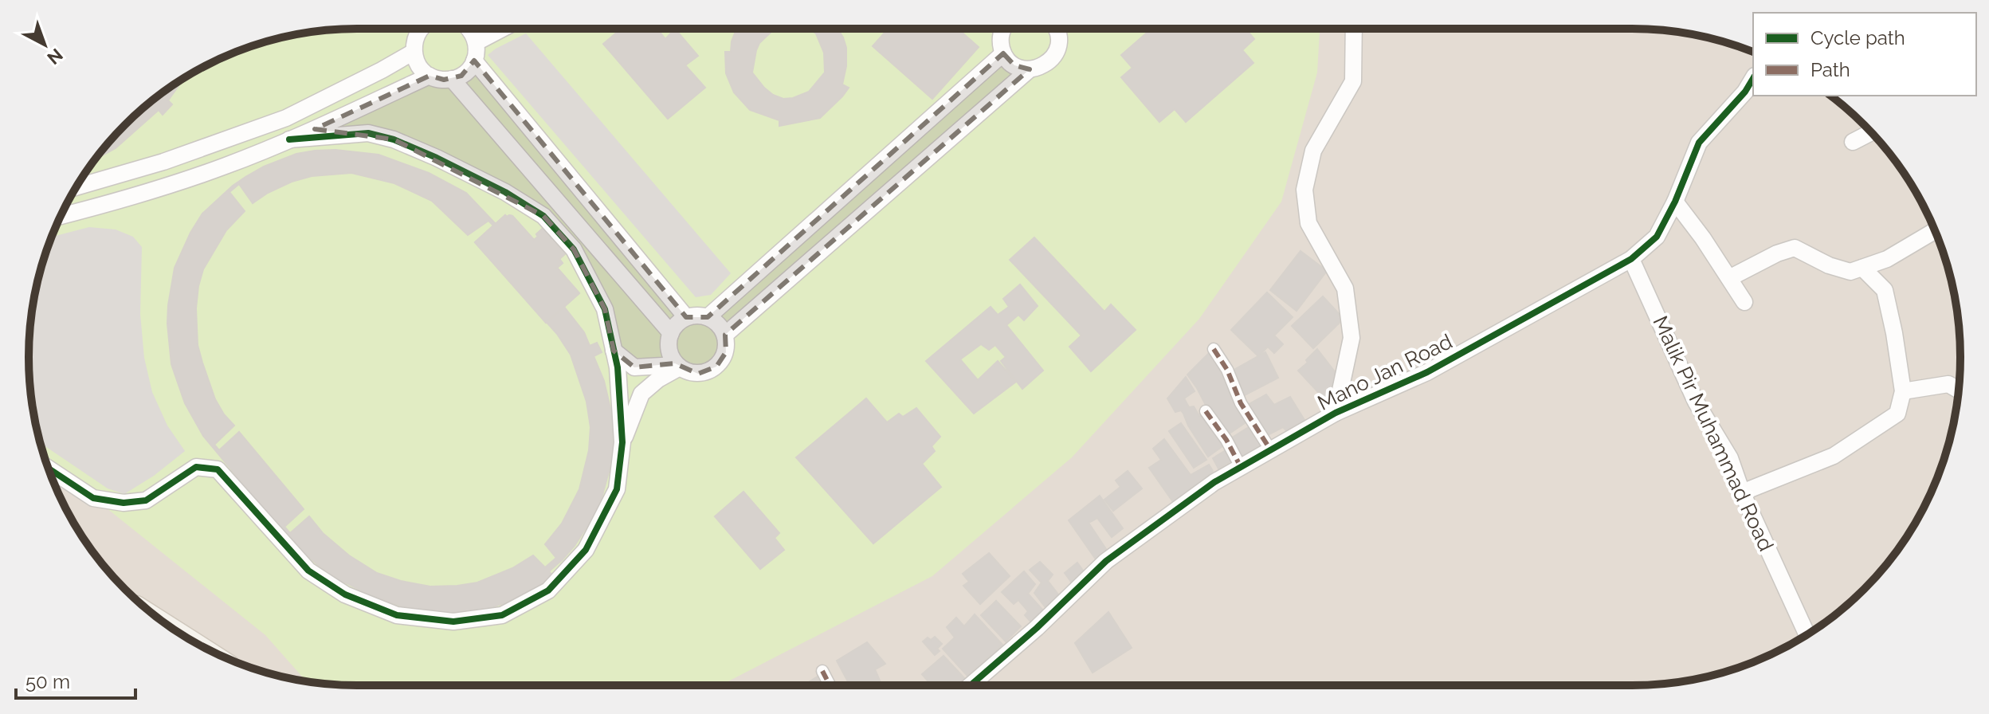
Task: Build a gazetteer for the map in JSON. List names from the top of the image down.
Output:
{
  "streets": {
    "street": ["Mano Jan Road", "Malik Pir Muhammad Road"]
  },
  "crossings": [
    ["Mano Jan Road", "Malik Pir Muhammad Road"]
  ],
  "legend": ["Cycle path", "Path"],
  "scale_bar": "50 m",
  "north": "bottom right"
}
